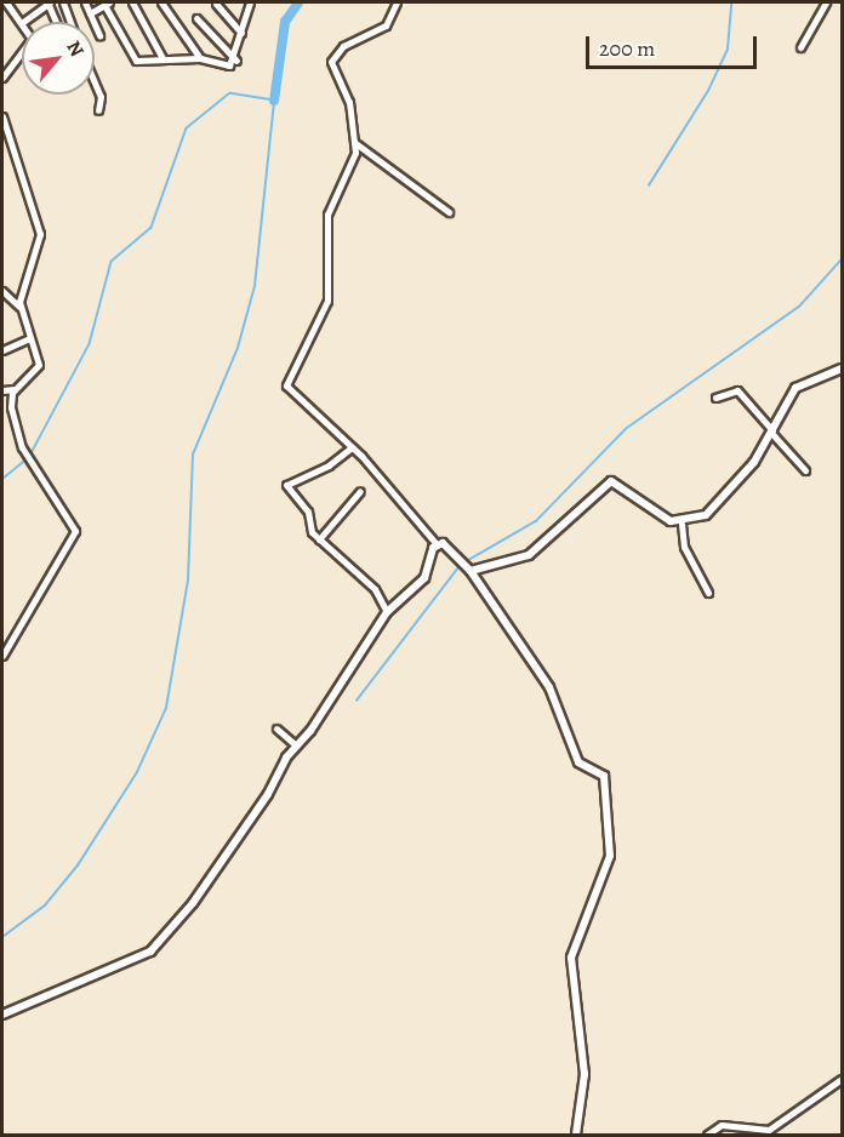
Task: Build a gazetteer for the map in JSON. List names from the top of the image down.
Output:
{
  "scale_bar": "200 m",
  "north": "top right"
}
